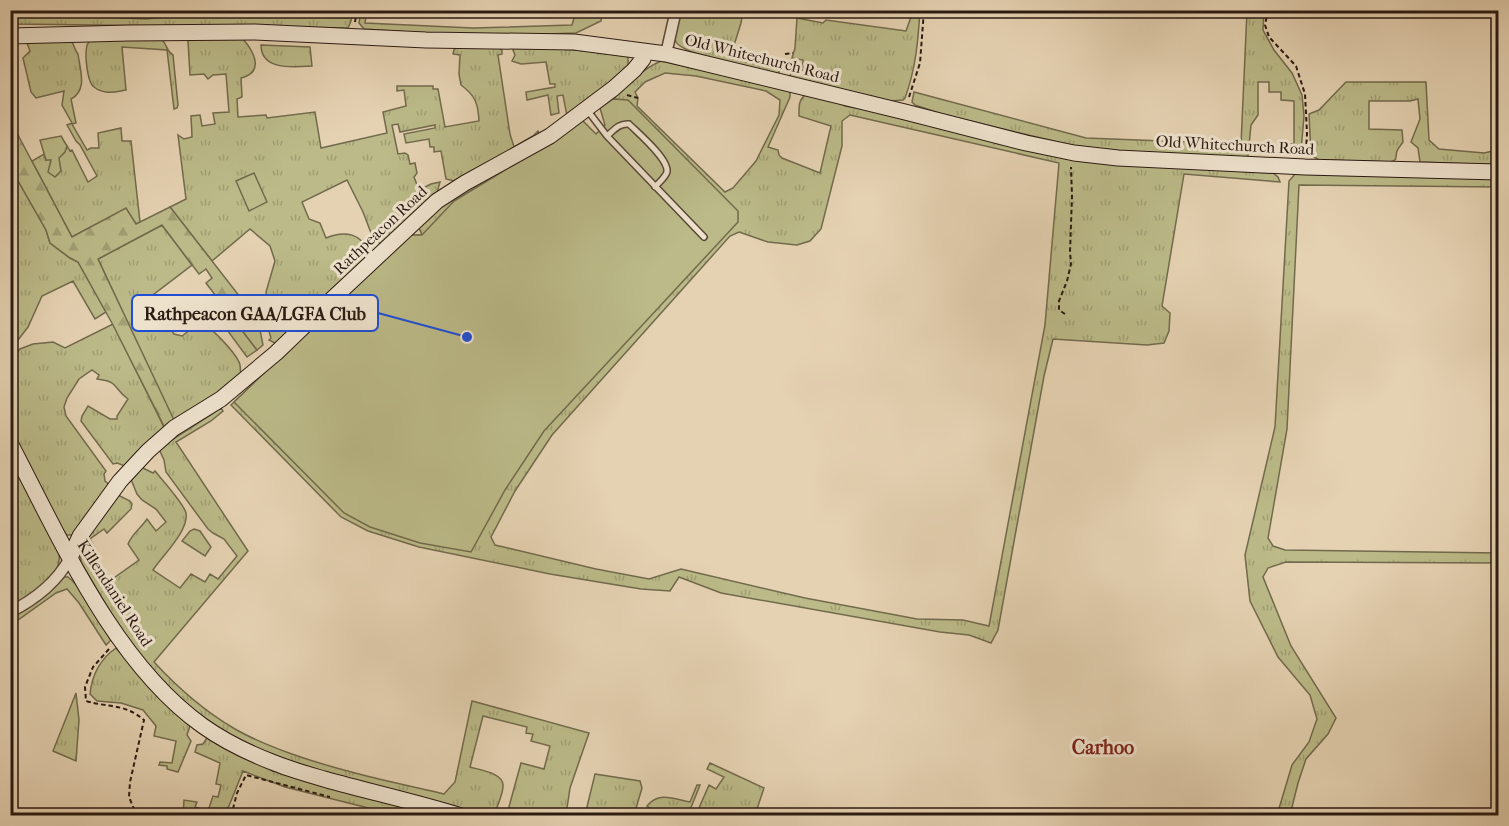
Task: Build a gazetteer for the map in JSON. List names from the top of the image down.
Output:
{
  "streets": {
    "street": ["Old Whitechurch Road", "Rathpeacon Road", "Killendaniel Road"]
  },
  "crossings": [
    ["Old Whitechurch Road", "Rathpeacon Road"],
    ["Rathpeacon Road", "Killendaniel Road"]
  ],
  "districts": ["Carhoo"],
  "places": ["Rathpeacon GAA/LGFA Club"]
}
